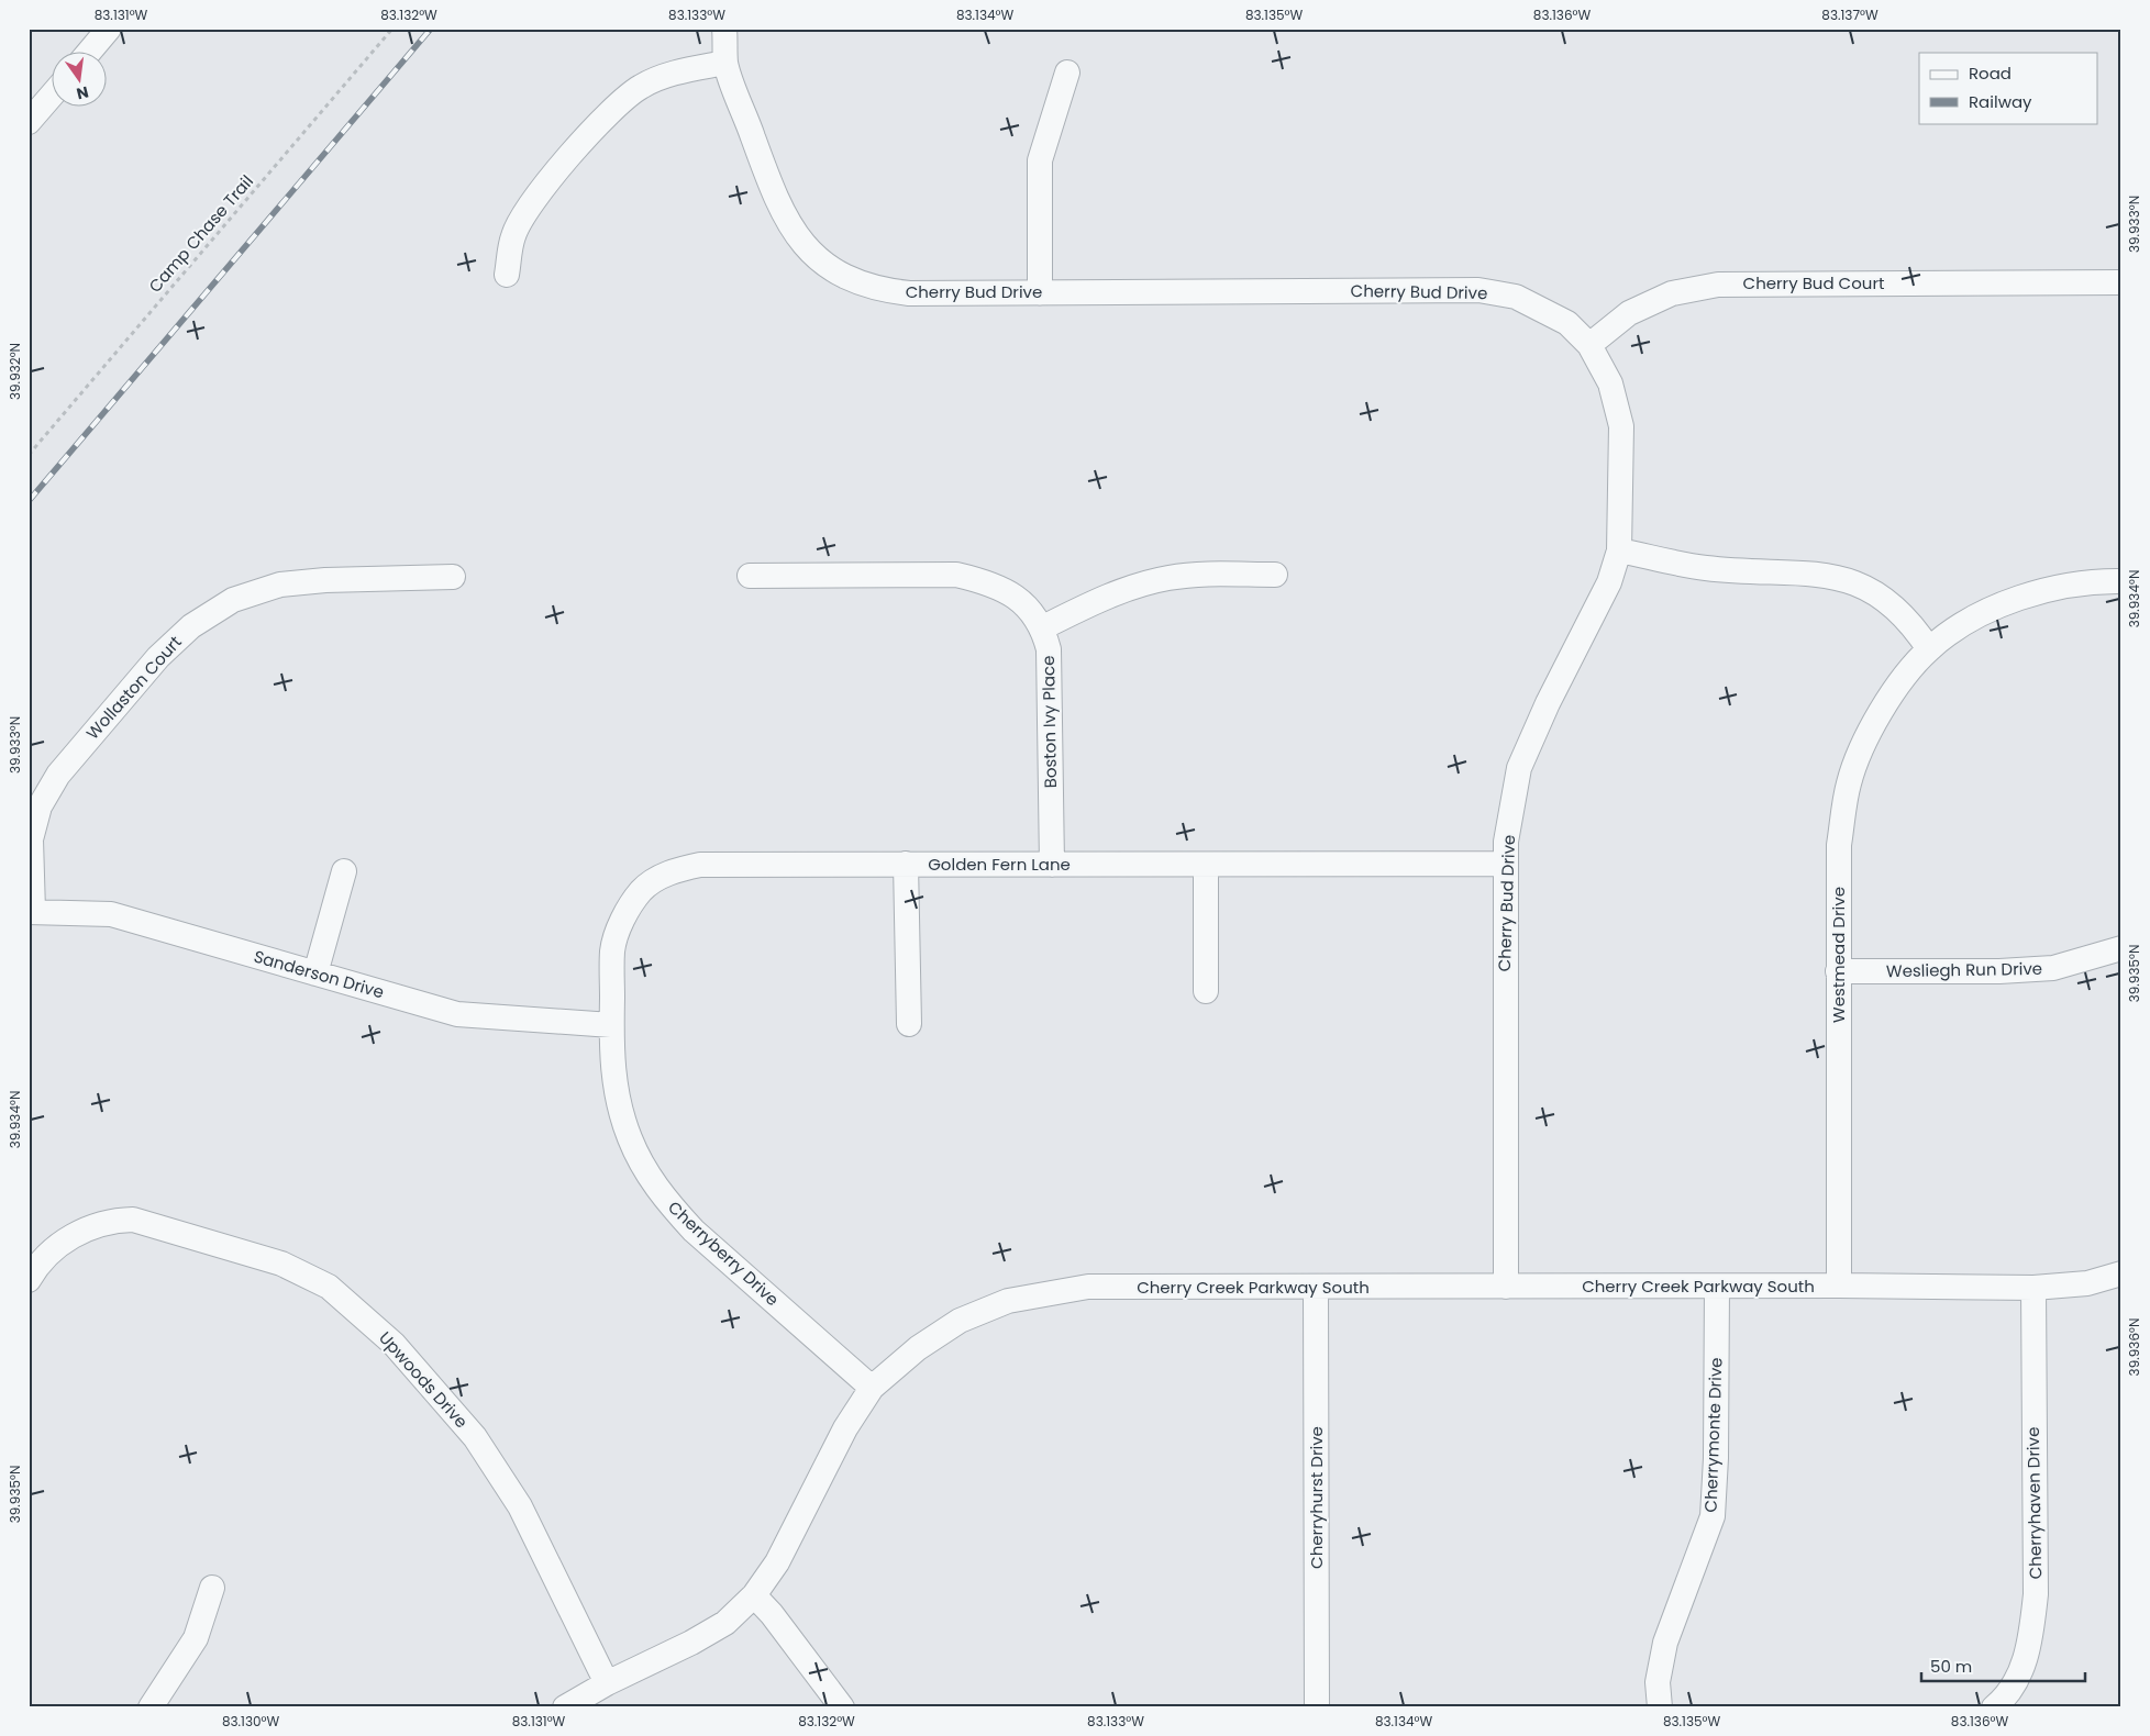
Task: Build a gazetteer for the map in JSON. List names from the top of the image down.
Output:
{
  "streets": {
    "street": [
      "Cherry Bud Court",
      "Cherry Bud Drive",
      "Wollaston Court",
      "Boston Ivy Place",
      "Golden Fern Lane",
      "Westmead Drive",
      "Wesliegh Run Drive",
      "Sanderson Drive",
      "Cherryberry Drive",
      "Cherry Creek Parkway South",
      "Upwoods Drive",
      "Cherrymonte Drive",
      "Cherryhurst Drive",
      "Cherryhaven Drive"
    ],
    "path": ["Camp Chase Trail"]
  },
  "crossings": [
    ["Cherry Bud Court", "Cherry Bud Drive"],
    ["Cherry Bud Drive", "Golden Fern Lane"],
    ["Cherry Bud Drive", "Cherry Creek Parkway South"],
    ["Wollaston Court", "Sanderson Drive"],
    ["Boston Ivy Place", "Golden Fern Lane"],
    ["Golden Fern Lane", "Sanderson Drive"],
    ["Golden Fern Lane", "Cherryberry Drive"],
    ["Westmead Drive", "Wesliegh Run Drive"],
    ["Westmead Drive", "Cherry Creek Parkway South"],
    ["Sanderson Drive", "Cherryberry Drive"],
    ["Cherryberry Drive", "Cherry Creek Parkway South"],
    ["Cherry Creek Parkway South", "Upwoods Drive"],
    ["Cherry Creek Parkway South", "Cherrymonte Drive"],
    ["Cherry Creek Parkway South", "Cherryhurst Drive"],
    ["Cherry Creek Parkway South", "Cherryhaven Drive"]
  ],
  "legend": ["Road", "Railway"],
  "scale_bar": "50 m",
  "north": "bottom",
  "coordinates": [
    "83.131°W",
    "83.132°W",
    "83.133°W",
    "83.134°W",
    "83.135°W",
    "83.136°W",
    "83.137°W",
    "39.933°N",
    "39.932°N",
    "39.934°N",
    "39.935°N",
    "39.936°N",
    "83.130°W"
  ]
}
